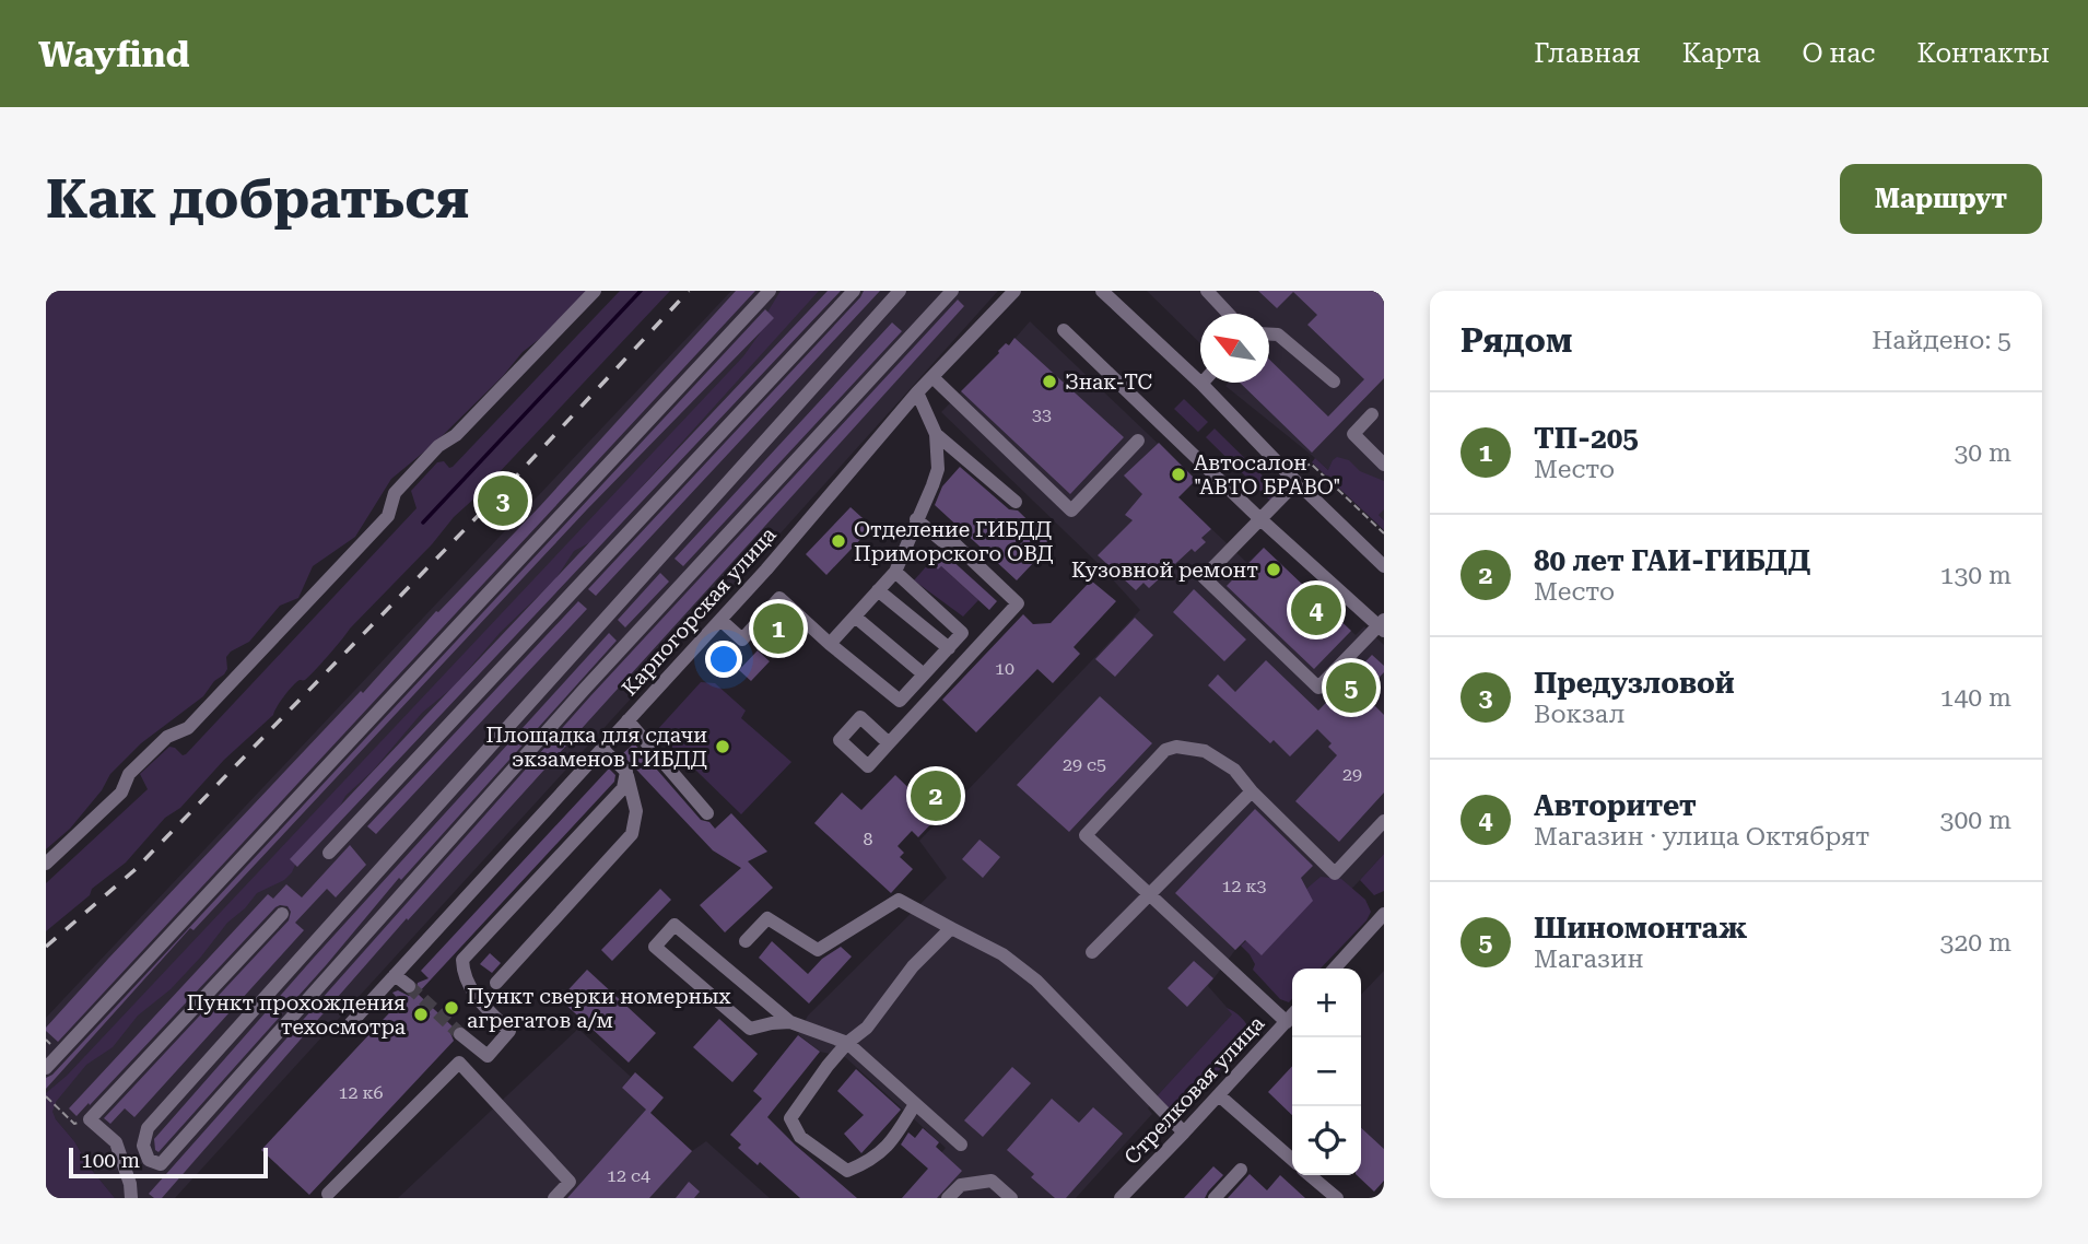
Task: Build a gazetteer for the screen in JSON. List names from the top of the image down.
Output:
{
  "streets": {
    "street": ["Карпогорская улица", "Стрелковая улица"]
  },
  "places": [
    "Знак-ТС",
    "Автосалон \"АВТО БРАВО\"",
    "Отделение ГИБДД Приморского ОВД",
    "Кузовной ремонт",
    "Площадка для сдачи экзаменов ГИБДД",
    "Пункт сверки номерных агрегатов а/м",
    "Пункт прохождения техосмотра"
  ],
  "house_numbers": [
    "33",
    "10",
    "29 с5",
    "29",
    "8",
    "12 к3",
    "12 к6",
    "12 с4"
  ],
  "scale_bar": "100 m",
  "north": "top left",
  "page": {
    "header": "Wayfind",
    "nav": [
      "Главная",
      "Карта",
      "О нас",
      "Контакты"
    ],
    "buttons": "Маршрут",
    "title": "Как добраться",
    "heading": ["Рядом", "Найдено: 5"],
    "list": [
      {
        "mark": "1",
        "name": "ТП-205",
        "note": "Место",
        "value": "30 m"
      },
      {
        "mark": "2",
        "name": "80 лет ГАИ-ГИБДД",
        "note": "Место",
        "value": "130 m"
      },
      {
        "mark": "3",
        "name": "Предузловой",
        "note": "Вокзал",
        "value": "140 m"
      },
      {
        "mark": "4",
        "name": "Авторитет",
        "note": "Магазин · улица Октябрят",
        "value": "300 m"
      },
      {
        "mark": "5",
        "name": "Шиномонтаж",
        "note": "Магазин",
        "value": "320 m"
      }
    ],
    "pins": [
      "3",
      "4",
      "1",
      "5",
      "2"
    ],
    "map_buttons": ["+", "−"],
    "scale": "100 m"
  }
}
